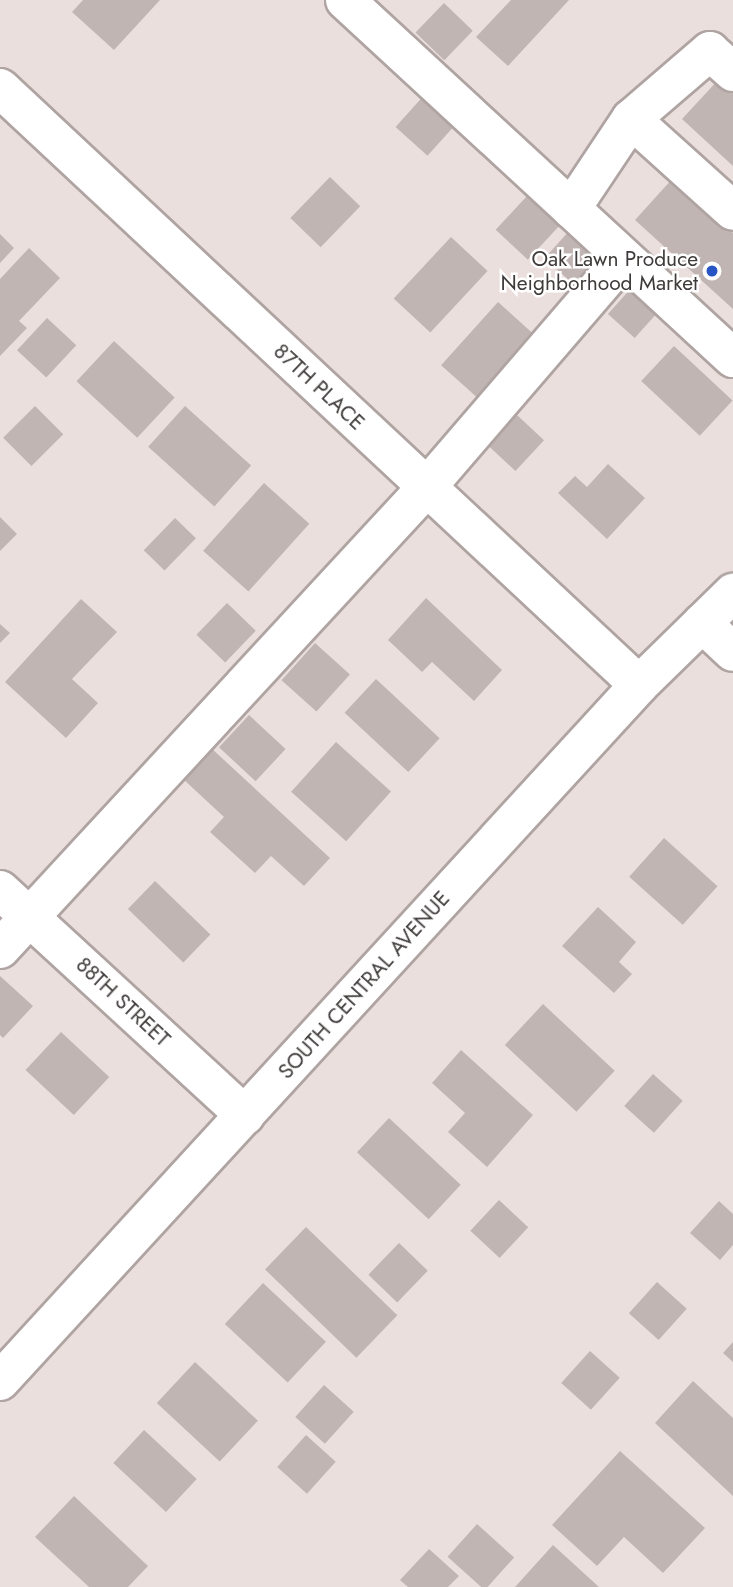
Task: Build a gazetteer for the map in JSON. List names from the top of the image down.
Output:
{
  "streets": {
    "street": ["87TH PLACE", "SOUTH CENTRAL AVENUE", "88TH STREET"]
  },
  "crossings": [
    ["87TH PLACE", "SOUTH CENTRAL AVENUE"],
    ["SOUTH CENTRAL AVENUE", "88TH STREET"]
  ],
  "places": ["Oak Lawn Produce Neighborhood Market"]
}
